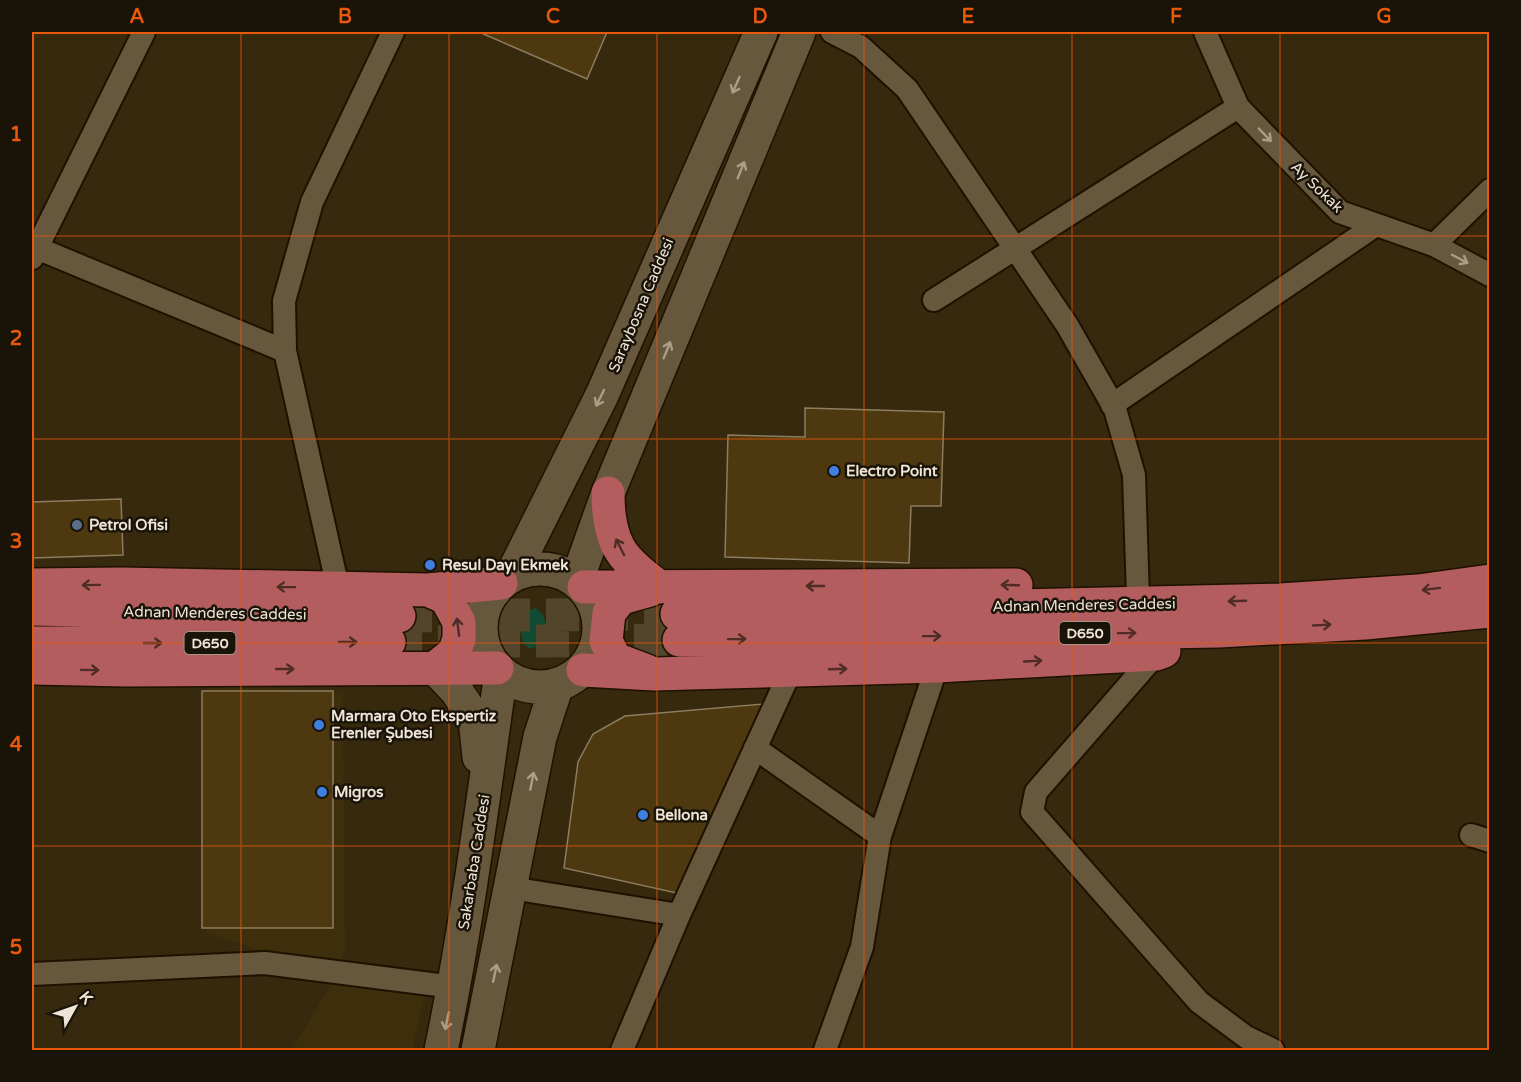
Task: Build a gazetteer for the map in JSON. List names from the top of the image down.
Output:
{
  "streets": {
    "main road": [
      "Saraybosna Caddesi",
      "Adnan Menderes Caddesi",
      "D650",
      "Sakarbaba Caddesi"
    ],
    "street": ["Ay Sokak"]
  },
  "crossings": [
    ["Saraybosna Caddesi", "Sakarbaba Caddesi"]
  ],
  "one_way": ["Ay Sokak"],
  "places": [
    "Electro Point",
    "Petrol Ofisi",
    "Resul Dayı Ekmek",
    "Marmara Oto Ekspertiz Erenler Şubesi",
    "Migros",
    "Bellona"
  ],
  "north": "top right",
  "grid": {
    "columns": [
      "A",
      "B",
      "C",
      "D",
      "E",
      "F",
      "G"
    ],
    "rows": [
      "1",
      "2",
      "3",
      "4",
      "5"
    ]
  }
}
